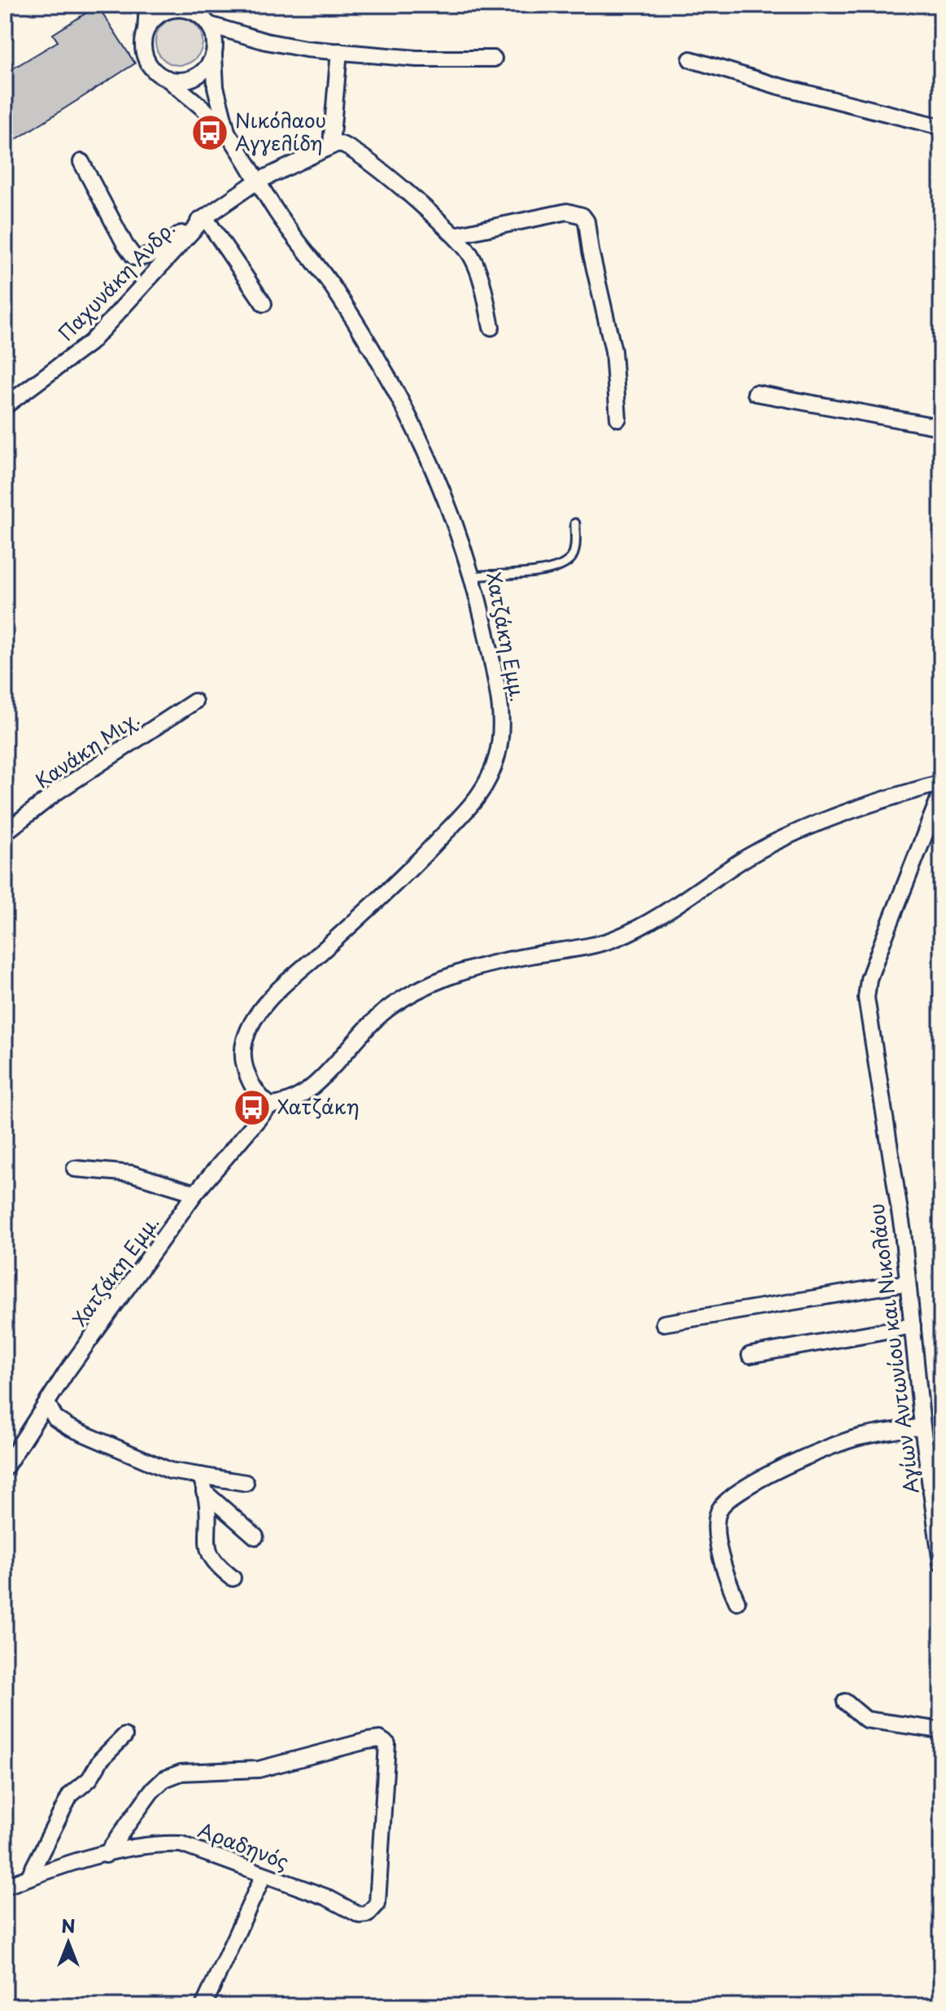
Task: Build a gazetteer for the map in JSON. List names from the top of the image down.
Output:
{
  "streets": {
    "street": [
      "Παχυνάκη Ανδρ.",
      "Χατζάκη Εμμ.",
      "Κανάκη Μιχ.",
      "Αγίων Αντωνίου και Νικολάου",
      "Αραδηνός"
    ]
  },
  "crossings": [
    ["Παχυνάκη Ανδρ.", "Χατζάκη Εμμ."]
  ],
  "places": {
    "bus stop": ["Νικόλαου Αγγελίδη", "Χατζάκη"]
  },
  "north": "top"
}
